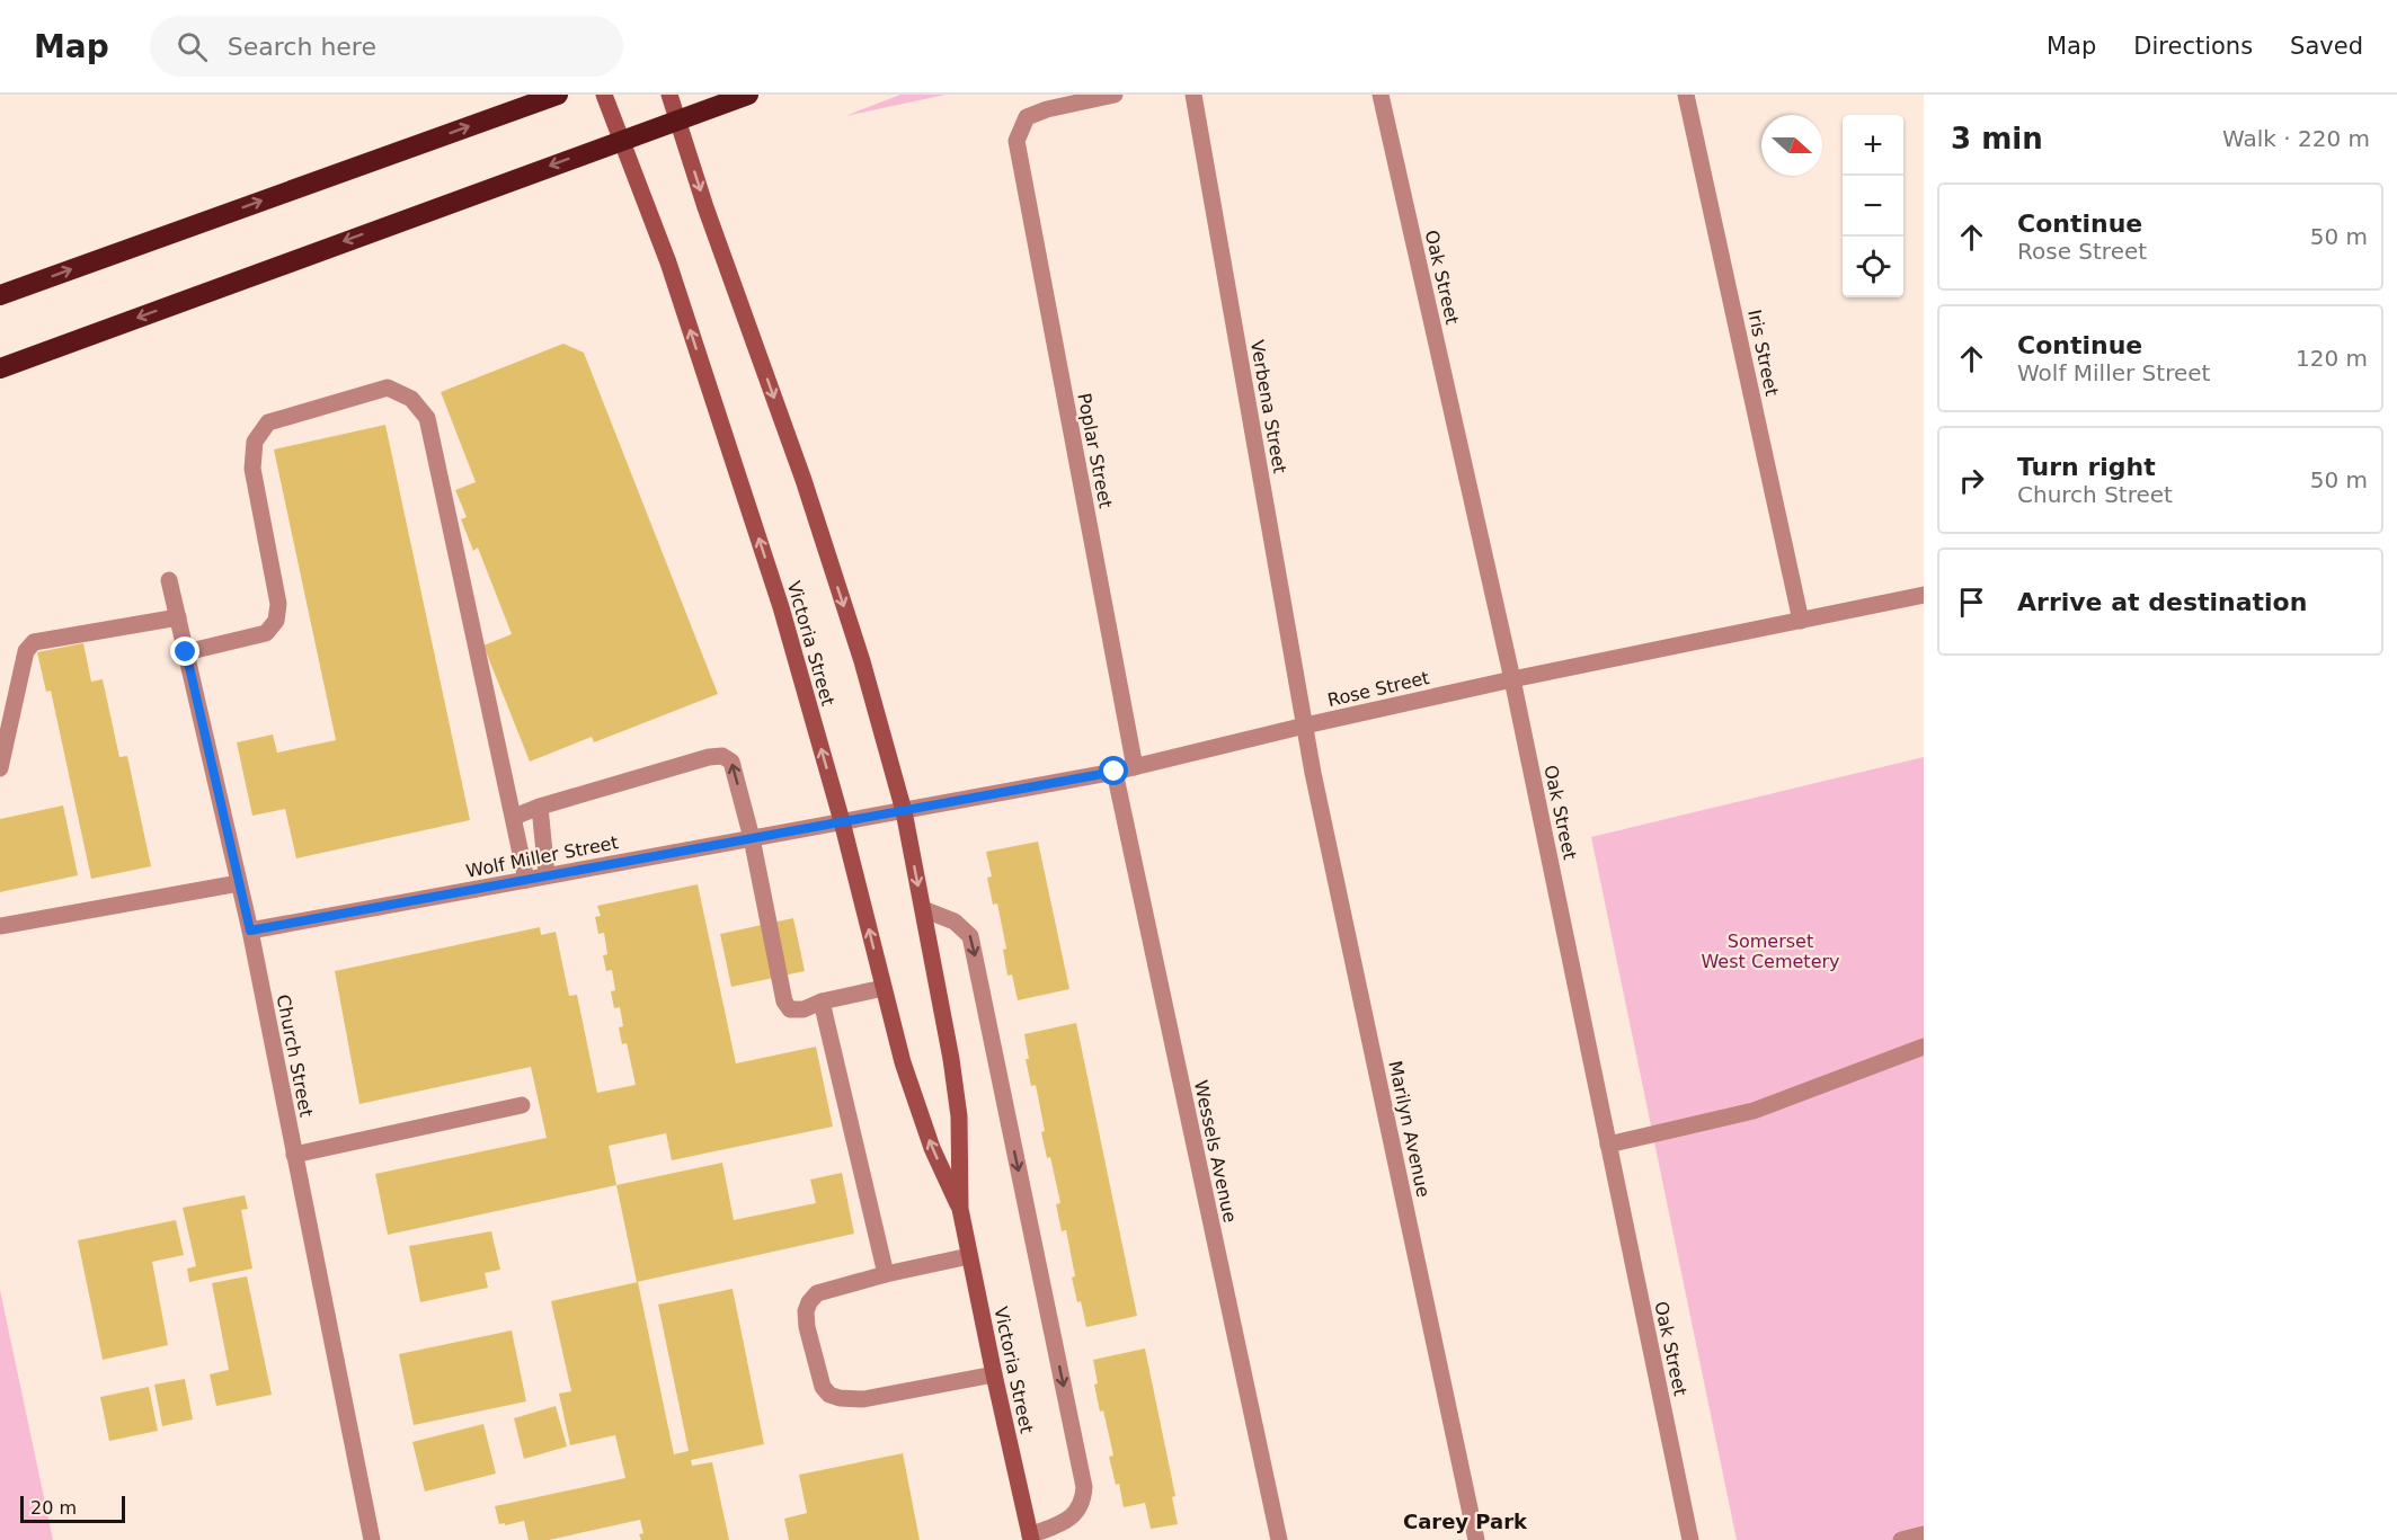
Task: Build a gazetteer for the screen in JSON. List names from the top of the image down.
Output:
{
  "streets": {
    "main road": ["Victoria Street"],
    "street": [
      "Oak Street",
      "Iris Street",
      "Verbena Street",
      "Poplar Street",
      "Rose Street",
      "Wolf Miller Street",
      "Church Street",
      "Marilyn Avenue",
      "Wessels Avenue"
    ]
  },
  "crossings": [
    ["Oak Street", "Rose Street"],
    ["Iris Street", "Rose Street"],
    ["Verbena Street", "Rose Street"],
    ["Verbena Street", "Marilyn Avenue"],
    ["Poplar Street", "Rose Street"],
    ["Victoria Street", "Rose Street"],
    ["Victoria Street", "Wolf Miller Street"],
    ["Rose Street", "Wolf Miller Street"],
    ["Rose Street", "Marilyn Avenue"],
    ["Rose Street", "Wessels Avenue"],
    ["Wolf Miller Street", "Church Street"]
  ],
  "districts": ["Carey Park"],
  "parks": ["Somerset West Cemetery"],
  "scale_bar": "20 m",
  "north": "right",
  "page": {
    "header": "Map",
    "search": "Search here",
    "nav": ["Map", "Directions", "Saved"],
    "heading": ["3 min", "Walk · 220 m"],
    "map_buttons": ["+", "−"],
    "list": [
      ["Continue", "Rose Street", "50 m"],
      ["Continue", "Wolf Miller Street", "120 m"],
      ["Turn right", "Church Street", "50 m"],
      "Arrive at destination"
    ],
    "scale": "20 m"
  }
}
